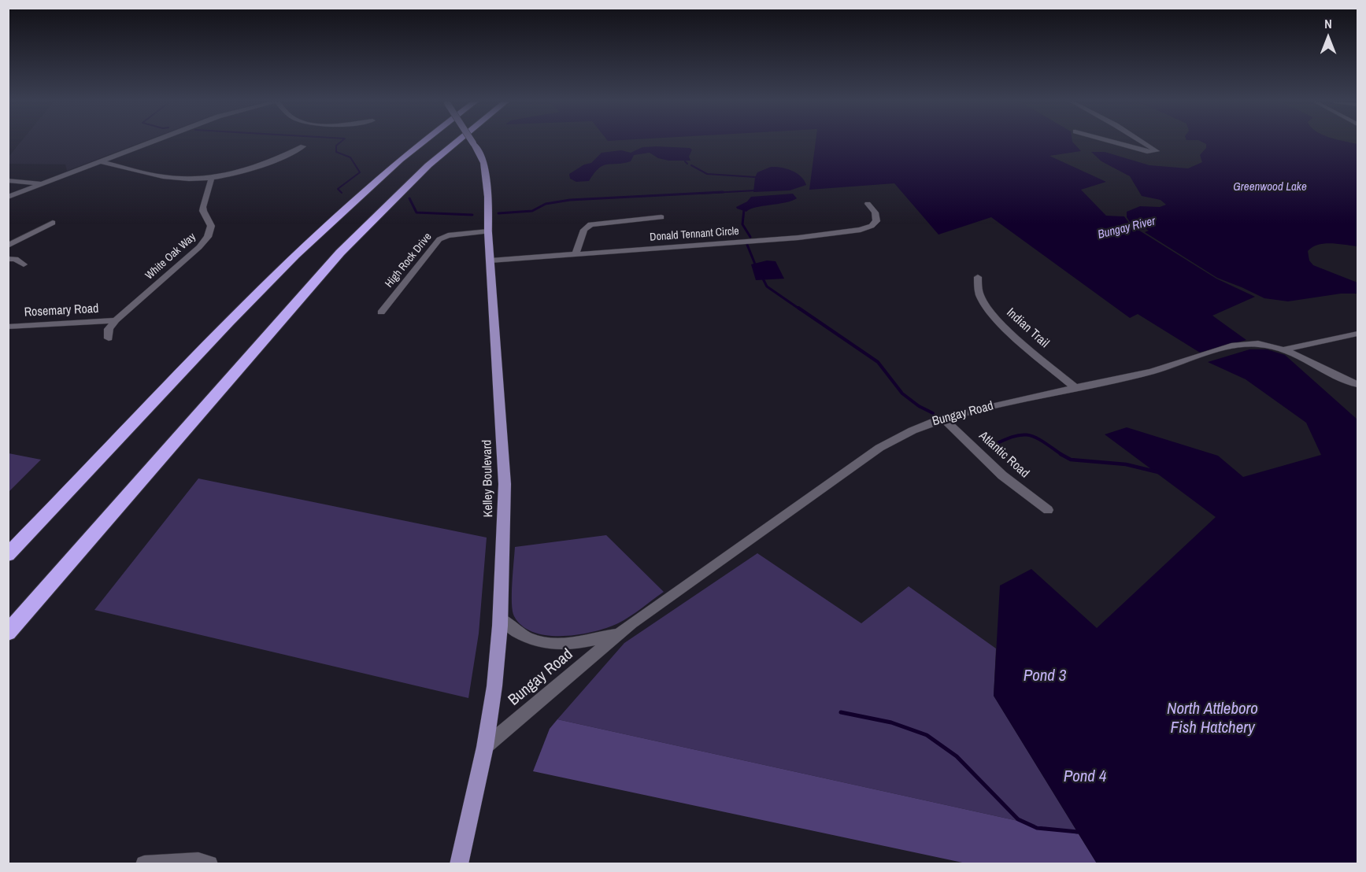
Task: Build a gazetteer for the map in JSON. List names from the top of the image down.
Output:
{
  "streets": {
    "main road": ["Kelley Boulevard"],
    "street": [
      "Donald Tennant Circle",
      "White Oak Way",
      "High Rock Drive",
      "Rosemary Road",
      "Indian Trail",
      "Bungay Road",
      "Atlantic Road"
    ]
  },
  "crossings": [
    ["Donald Tennant Circle", "Kelley Boulevard"],
    ["White Oak Way", "Rosemary Road"],
    ["High Rock Drive", "Kelley Boulevard"],
    ["Indian Trail", "Bungay Road"],
    ["Bungay Road", "Atlantic Road"],
    ["Bungay Road", "Kelley Boulevard"]
  ],
  "water": [
    "Greenwood Lake",
    "Bungay River",
    "Pond 3",
    "North Attleboro Fish Hatchery",
    "Pond 4"
  ],
  "north": "top"
}
